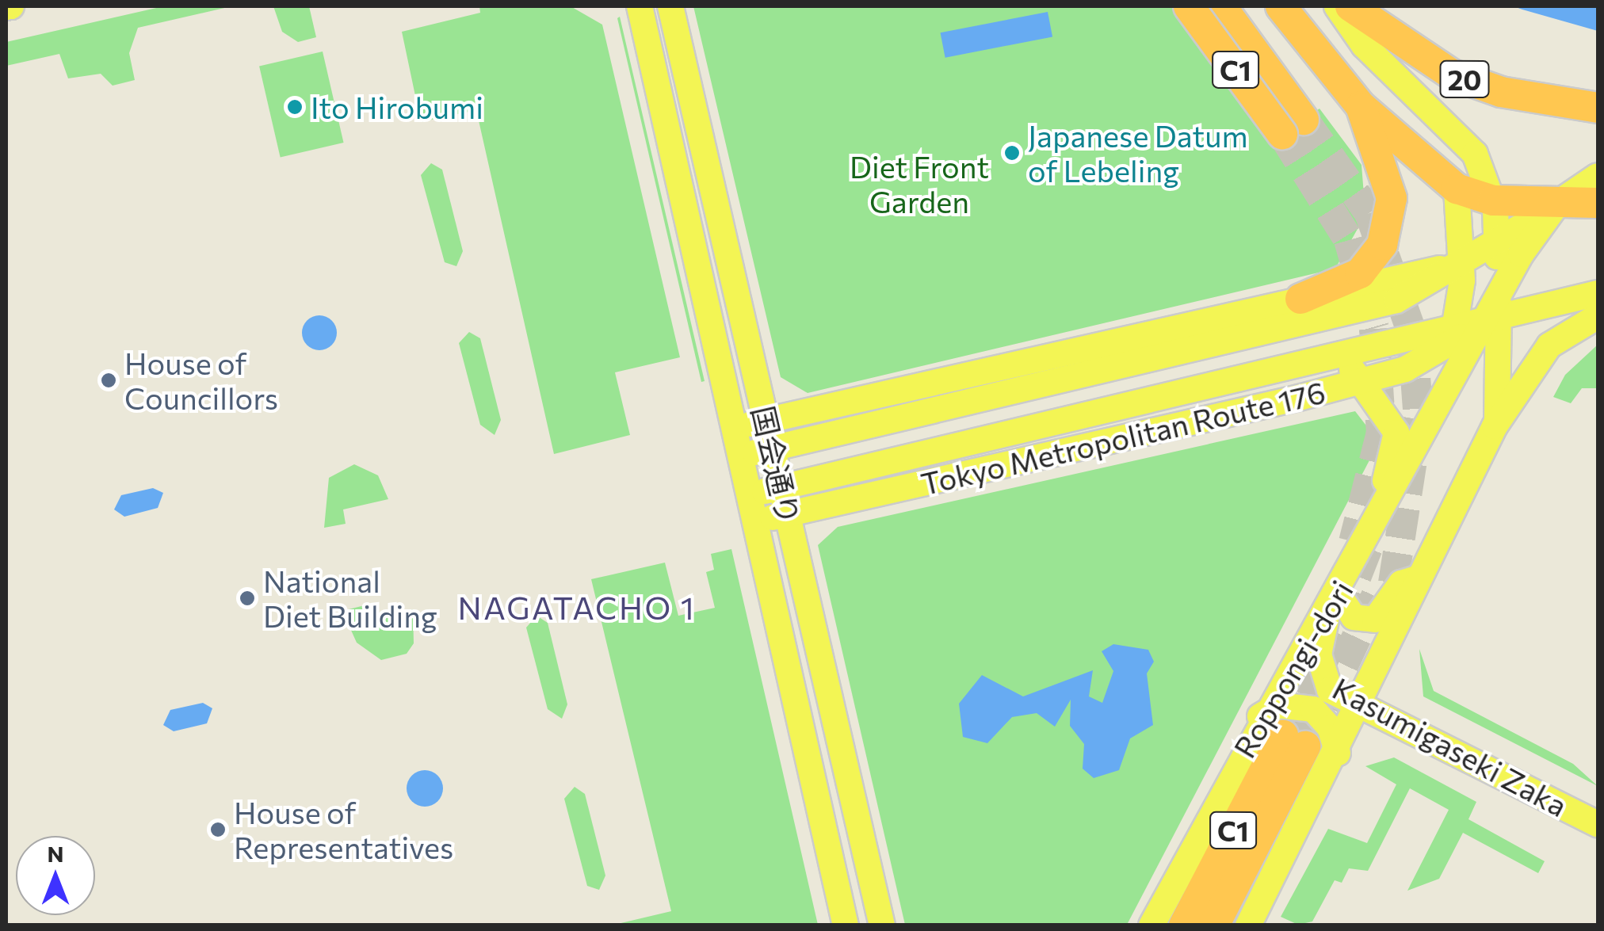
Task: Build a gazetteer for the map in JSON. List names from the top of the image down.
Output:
{
  "streets": {
    "highway": ["C1", "20"],
    "main road": [
      "Tokyo Metropolitan Route 176",
      "国会通り",
      "Roppongi-dori",
      "Kasumigaseki Zaka"
    ]
  },
  "crossings": [
    ["C1", "Roppongi-dori"],
    ["Tokyo Metropolitan Route 176", "国会通り"],
    ["Tokyo Metropolitan Route 176", "Roppongi-dori"],
    ["Roppongi-dori", "Kasumigaseki Zaka"]
  ],
  "districts": ["NAGATACHO 1"],
  "parks": ["Diet Front Garden"],
  "places": [
    "Ito Hirobumi",
    "Japanese Datum of Lebeling",
    "House of Councillors",
    "National Diet Building",
    "House of Representatives"
  ],
  "north": "top"
}
